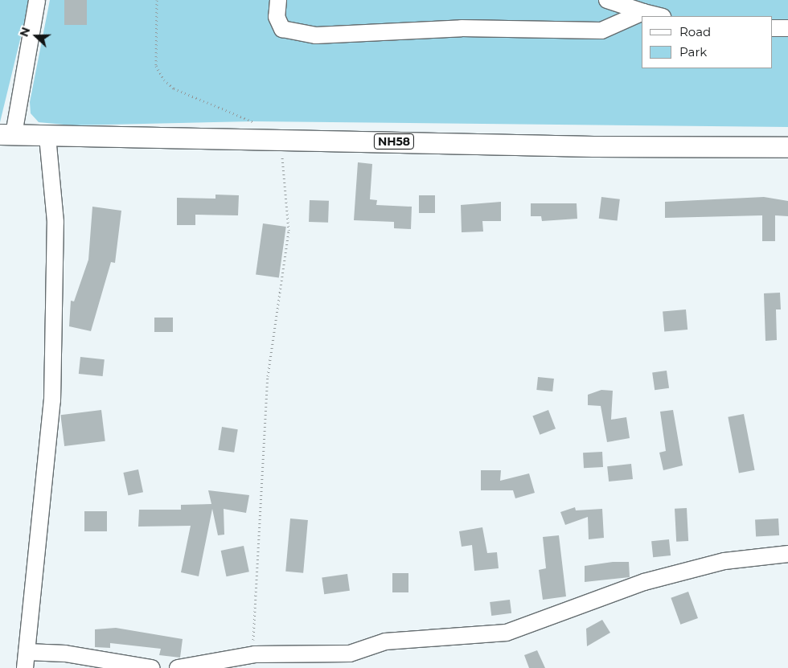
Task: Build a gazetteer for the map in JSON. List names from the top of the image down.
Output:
{
  "streets": {
    "main road": ["NH58"]
  },
  "legend": ["Road", "Park"],
  "north": "left"
}
